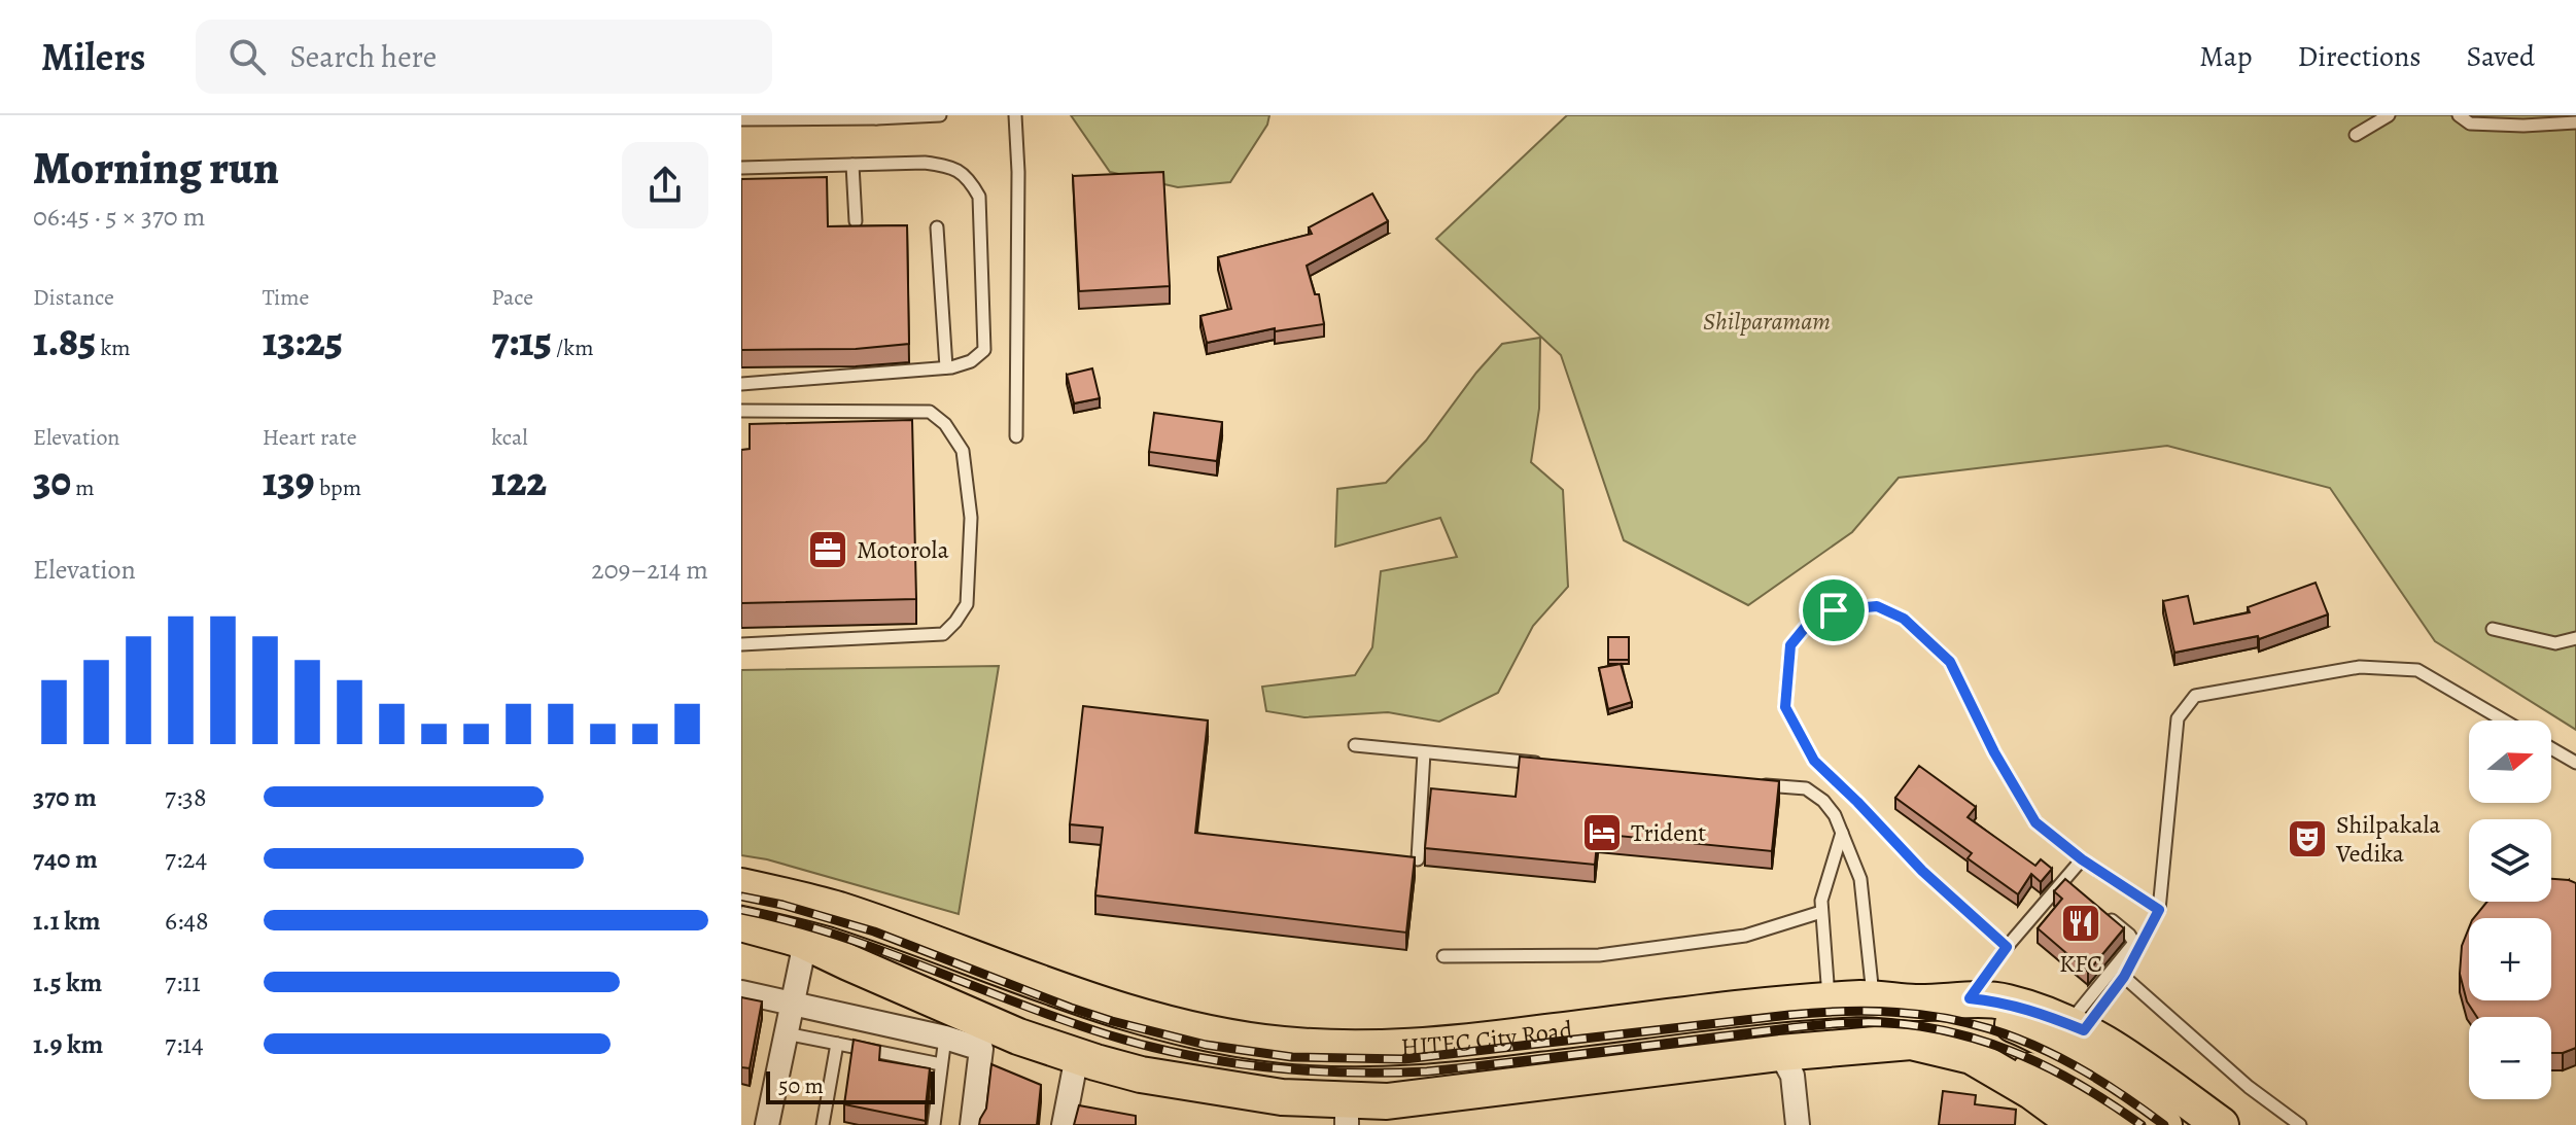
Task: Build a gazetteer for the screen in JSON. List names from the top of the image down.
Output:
{
  "streets": {
    "main road": ["HITEC City Road"]
  },
  "parks": ["Shilparamam"],
  "places": {
    "office": ["Motorola"],
    "hotel": ["Trident"],
    "theatre": ["Shilpakala Vedika"],
    "restaurant": ["KFC"]
  },
  "scale_bar": "50 m",
  "north": "right",
  "page": {
    "header": "Milers",
    "search": "Search here",
    "nav": ["Map", "Directions", "Saved"],
    "heading": ["Morning run", "06:45 · 5 × 370 m"],
    "stats": [
      ["Distance", "1.85 km"],
      ["Time", "13:25"],
      ["Pace", "7:15 /km"],
      ["Elevation", "30 m"],
      ["Heart rate", "139 bpm"],
      ["kcal", "122"]
    ],
    "chart": ["Elevation", "209–214 m"],
    "map_buttons": ["+", "−"],
    "list": [
      {
        "name": "370 m",
        "note": "7:38"
      },
      {
        "name": "740 m",
        "note": "7:24"
      },
      {
        "name": "1.1 km",
        "note": "6:48"
      },
      {
        "name": "1.5 km",
        "note": "7:11"
      },
      {
        "name": "1.9 km",
        "note": "7:14"
      }
    ],
    "scale": "50 m"
  }
}
